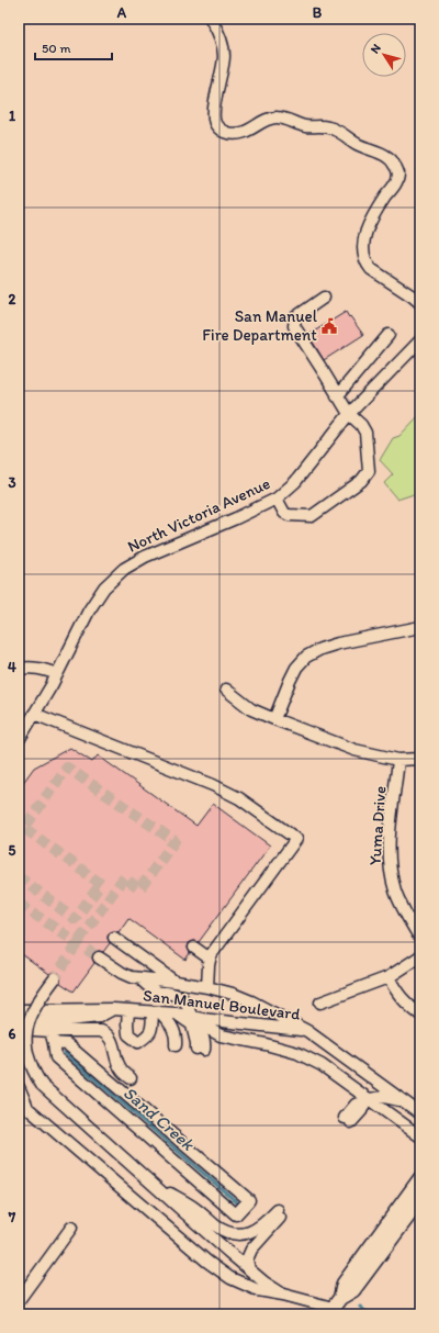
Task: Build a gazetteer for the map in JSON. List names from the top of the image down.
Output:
{
  "streets": {
    "street": ["North Victoria Avenue", "Yuma Drive", "San Manuel Boulevard"]
  },
  "water": ["Sand Creek"],
  "places": {
    "public building": ["San Manuel Fire Department"]
  },
  "scale_bar": "50 m",
  "north": "top left",
  "grid": {
    "columns": ["A", "B"],
    "rows": [
      "1",
      "2",
      "3",
      "4",
      "5",
      "6",
      "7"
    ]
  }
}
